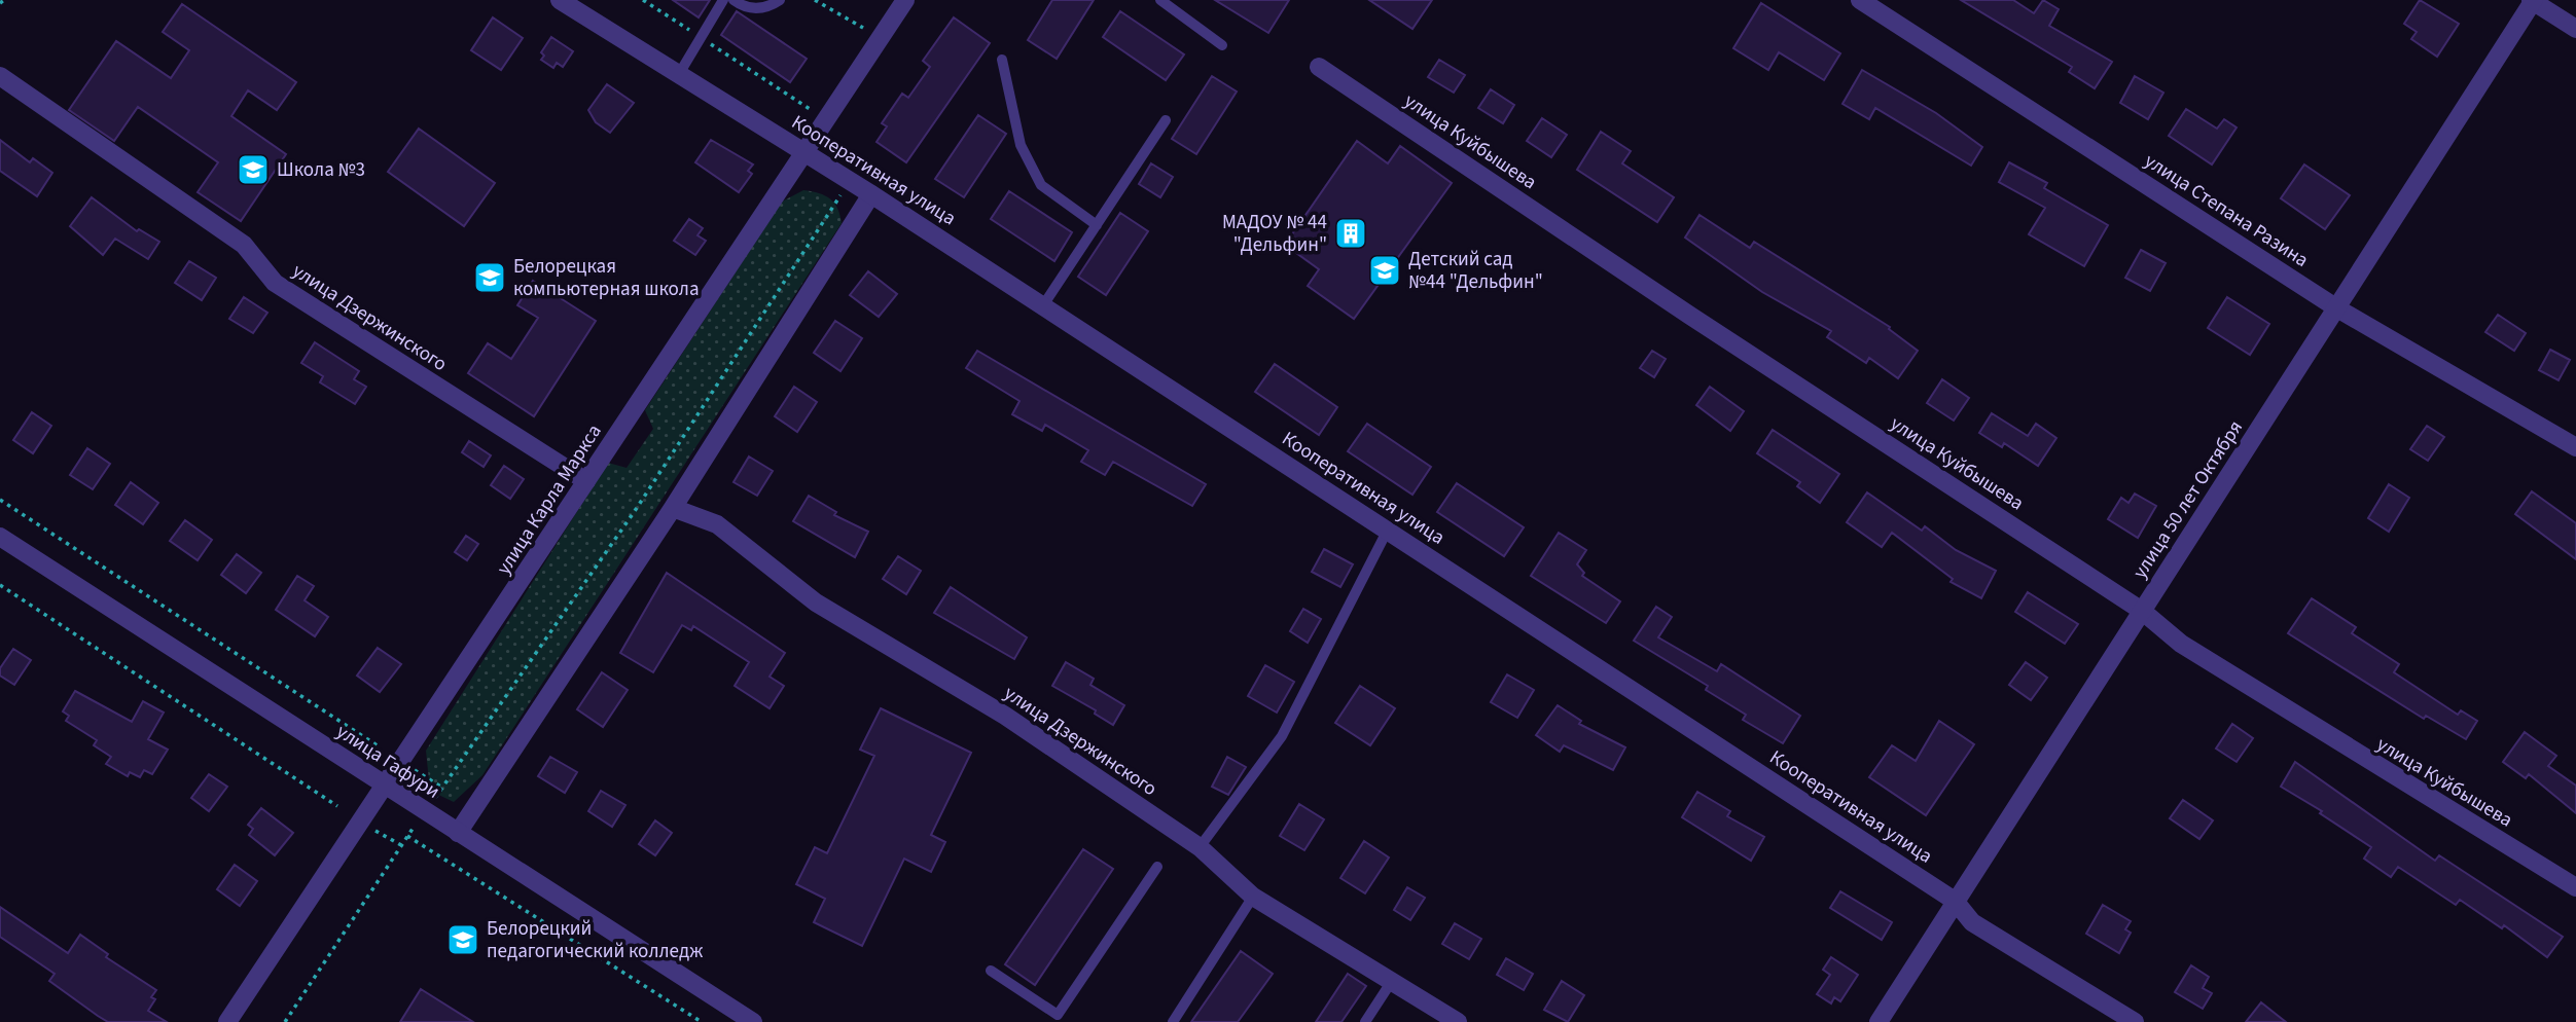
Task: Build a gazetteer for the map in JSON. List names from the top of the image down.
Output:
{
  "streets": {
    "street": [
      "улица Куйбышева",
      "Кооперативная улица",
      "улица Степана Разина",
      "улица Дзержинского",
      "улица Карла Маркса",
      "улица 50 лет Октября",
      "улица Гафури"
    ]
  },
  "crossings": [
    ["улица Куйбышева", "улица 50 лет Октября"],
    ["Кооперативная улица", "улица Карла Маркса"],
    ["Кооперативная улица", "улица 50 лет Октября"],
    ["улица Степана Разина", "улица 50 лет Октября"],
    ["улица Дзержинского", "улица Карла Маркса"],
    ["улица Карла Маркса", "улица Гафури"]
  ],
  "places": {
    "school or university": [
      "Школа №3",
      "Детский сад №44 \"Дельфин\"",
      "Белорецкая компьютерная школа",
      "Белорецкий педагогический колледж"
    ],
    "building": ["МАДОУ № 44 \"Дельфин\""]
  }
}
